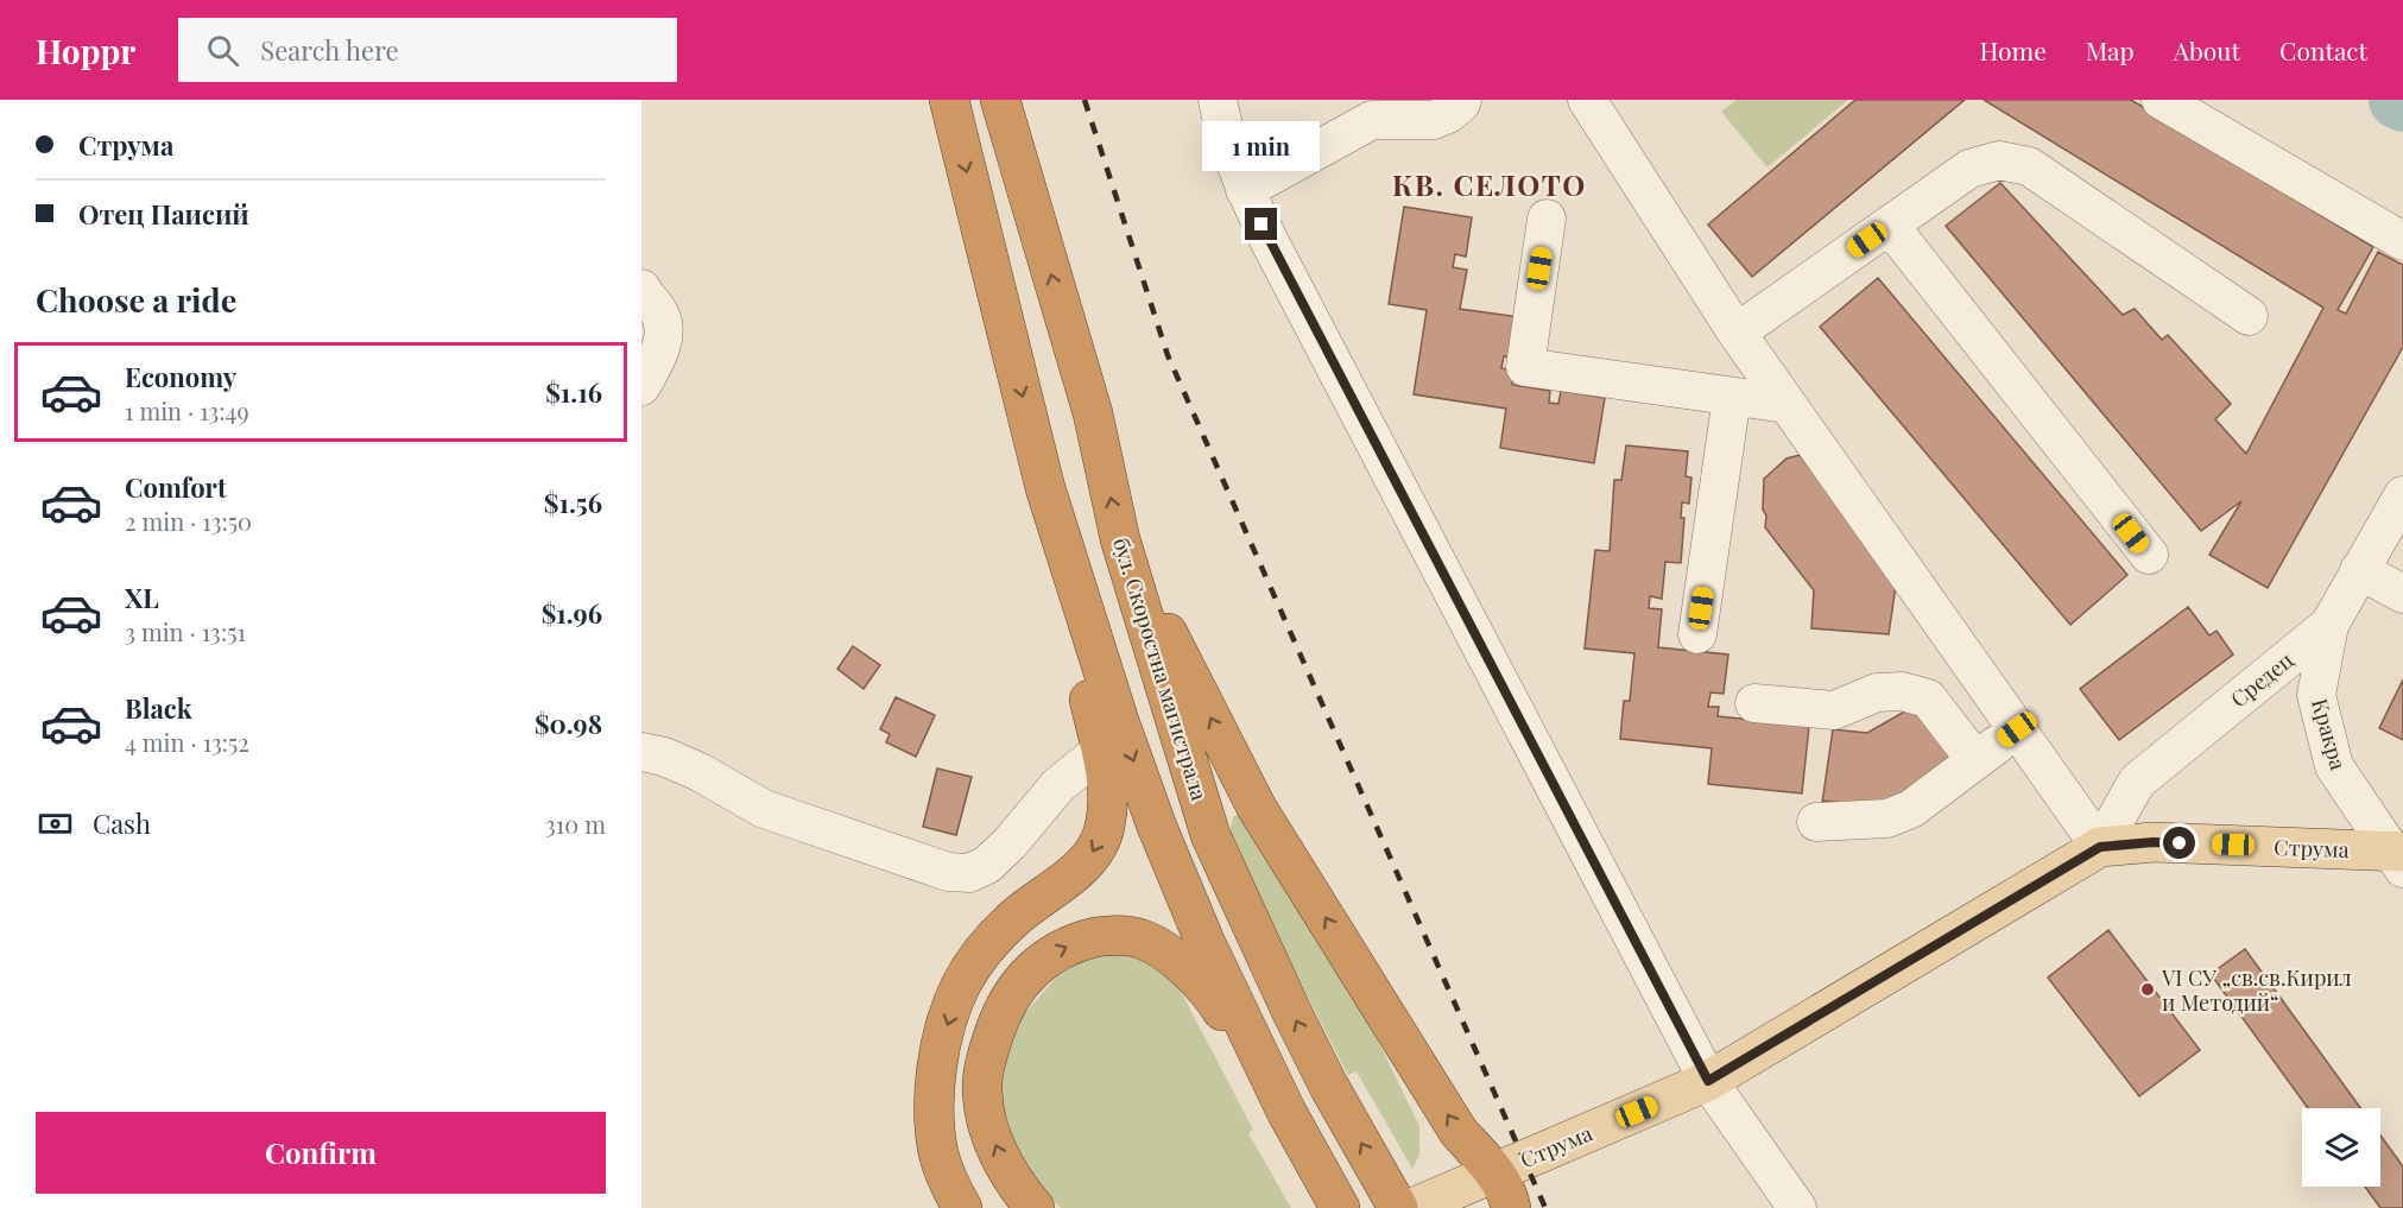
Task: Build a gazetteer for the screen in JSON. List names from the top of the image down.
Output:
{
  "streets": {
    "highway": ["бул. Скоростна магистрала"],
    "main road": ["Струма"],
    "street": ["Средец", "Кракра"]
  },
  "crossings": [
    ["Средец", "Кракра"],
    ["Средец", "Струма"],
    ["Кракра", "Струма"]
  ],
  "districts": ["КВ. СЕЛОТО"],
  "places": ["VI СУ „св.св.Кирил и Методий“"],
  "page": {
    "header": "Hoppr",
    "search": "Search here",
    "nav": [
      "Home",
      "Map",
      "About",
      "Contact"
    ],
    "banner": ["Струма", "Отец Паисий"],
    "bubble": "1 min",
    "heading": "Choose a ride",
    "list": [
      {
        "name": "Economy",
        "note": "1 min · 13:49",
        "value": "$1.16"
      },
      {
        "name": "Comfort",
        "note": "2 min · 13:50",
        "value": "$1.56"
      },
      {
        "name": "XL",
        "note": "3 min · 13:51",
        "value": "$1.96"
      },
      {
        "name": "Black",
        "note": "4 min · 13:52",
        "value": "$0.98"
      }
    ],
    "pay": ["Cash", "310 m"],
    "buttons": "Confirm"
  }
}
